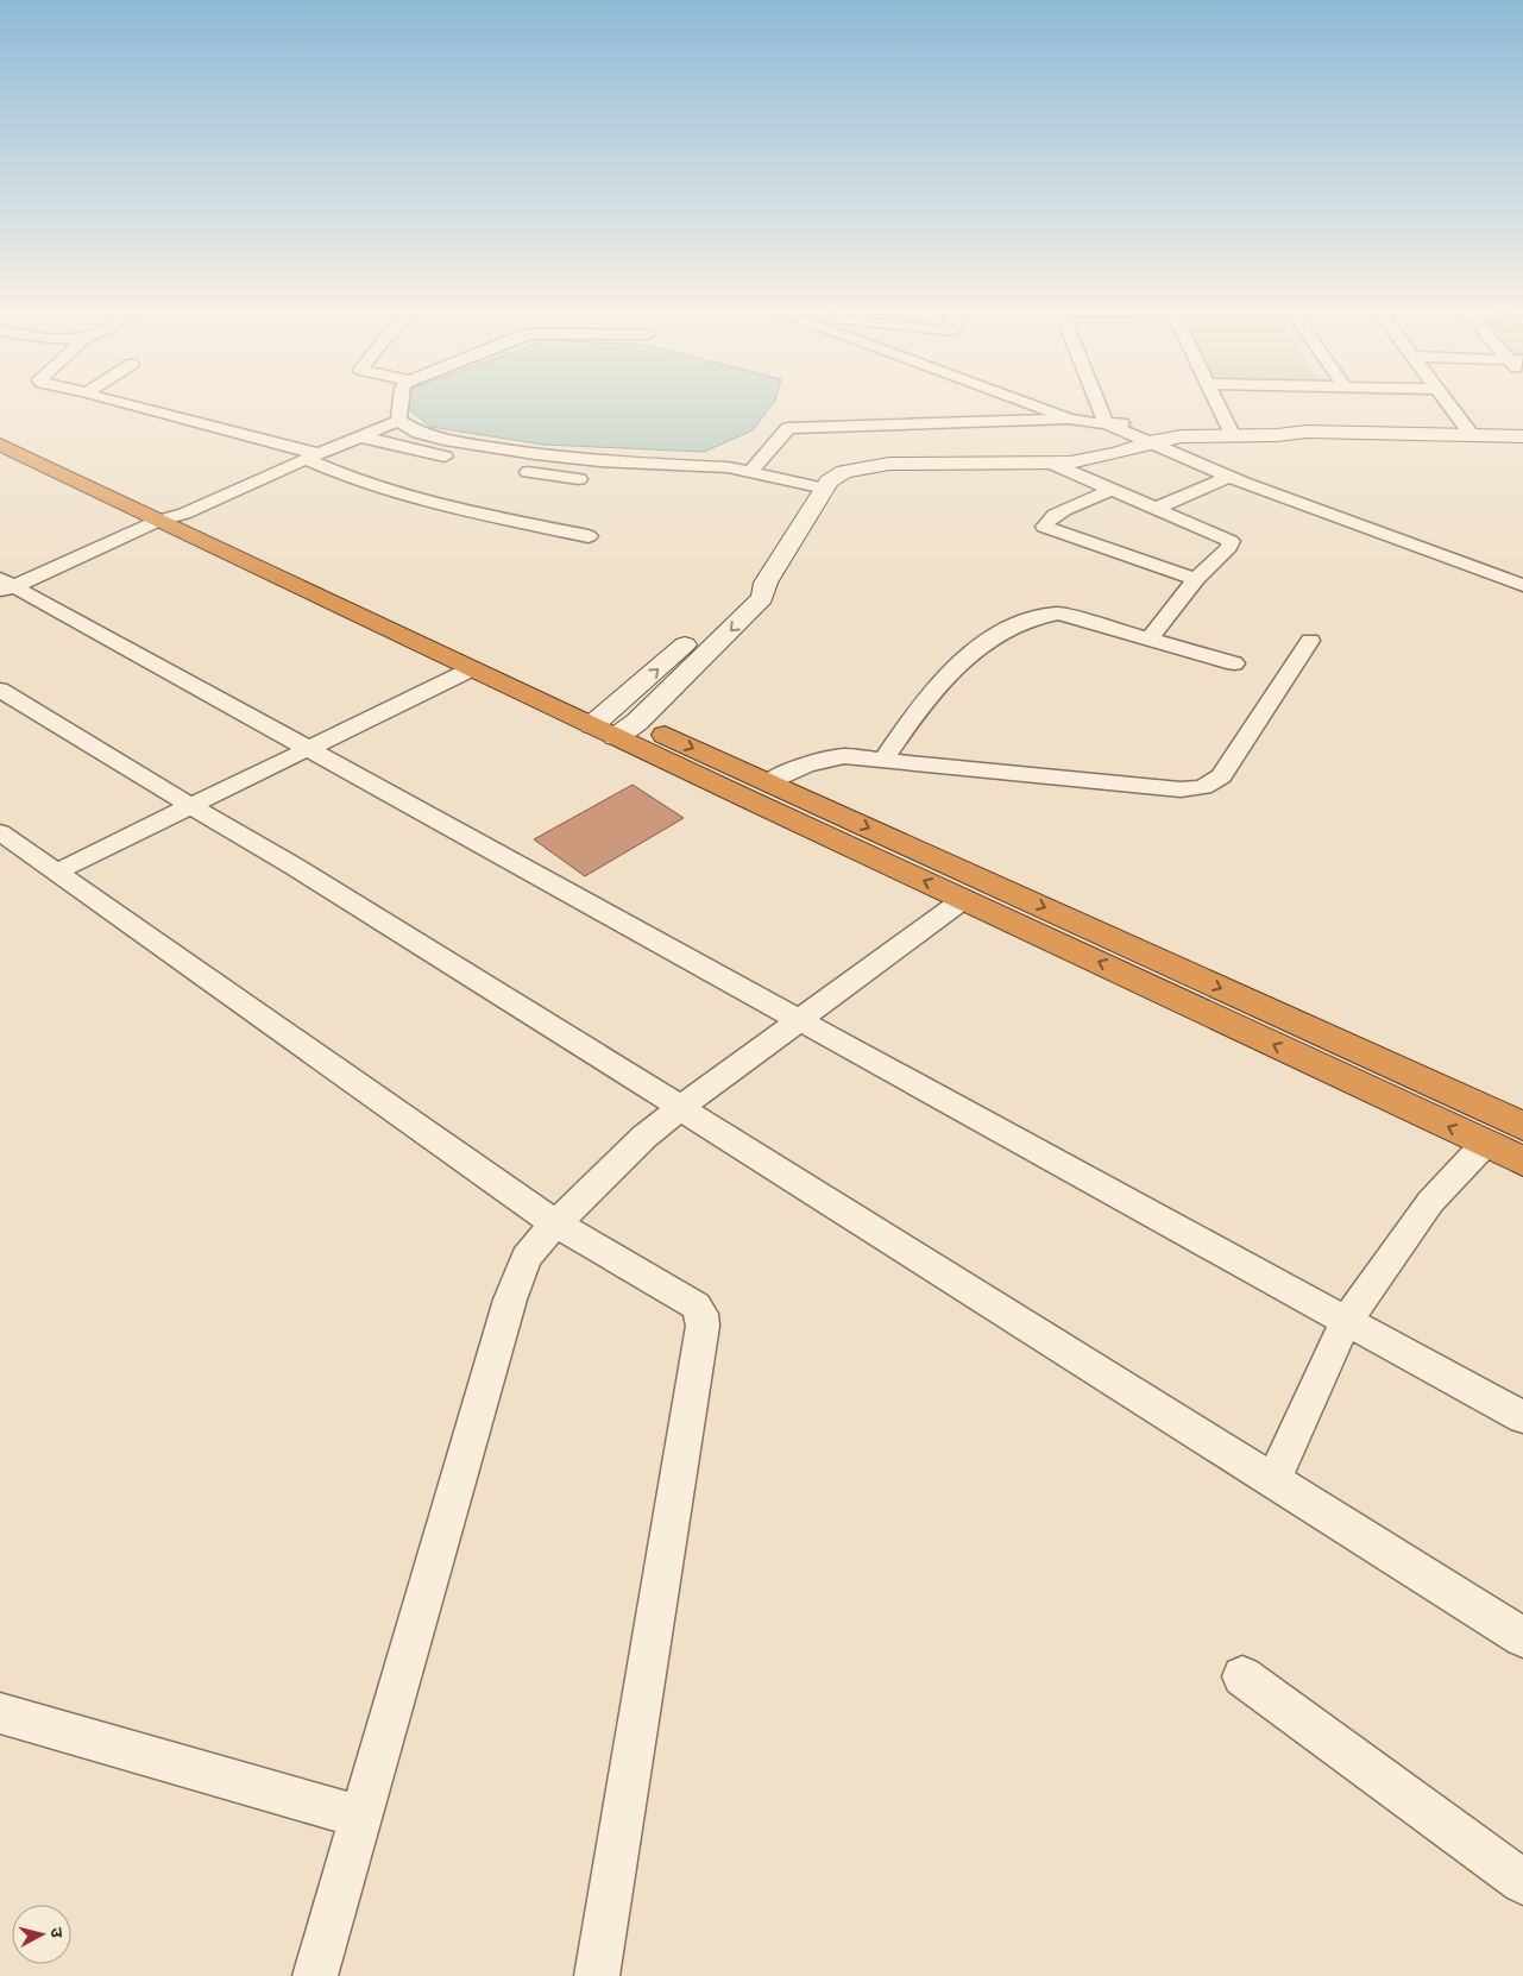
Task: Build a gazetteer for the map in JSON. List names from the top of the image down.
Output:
{
  "north": "right"
}
